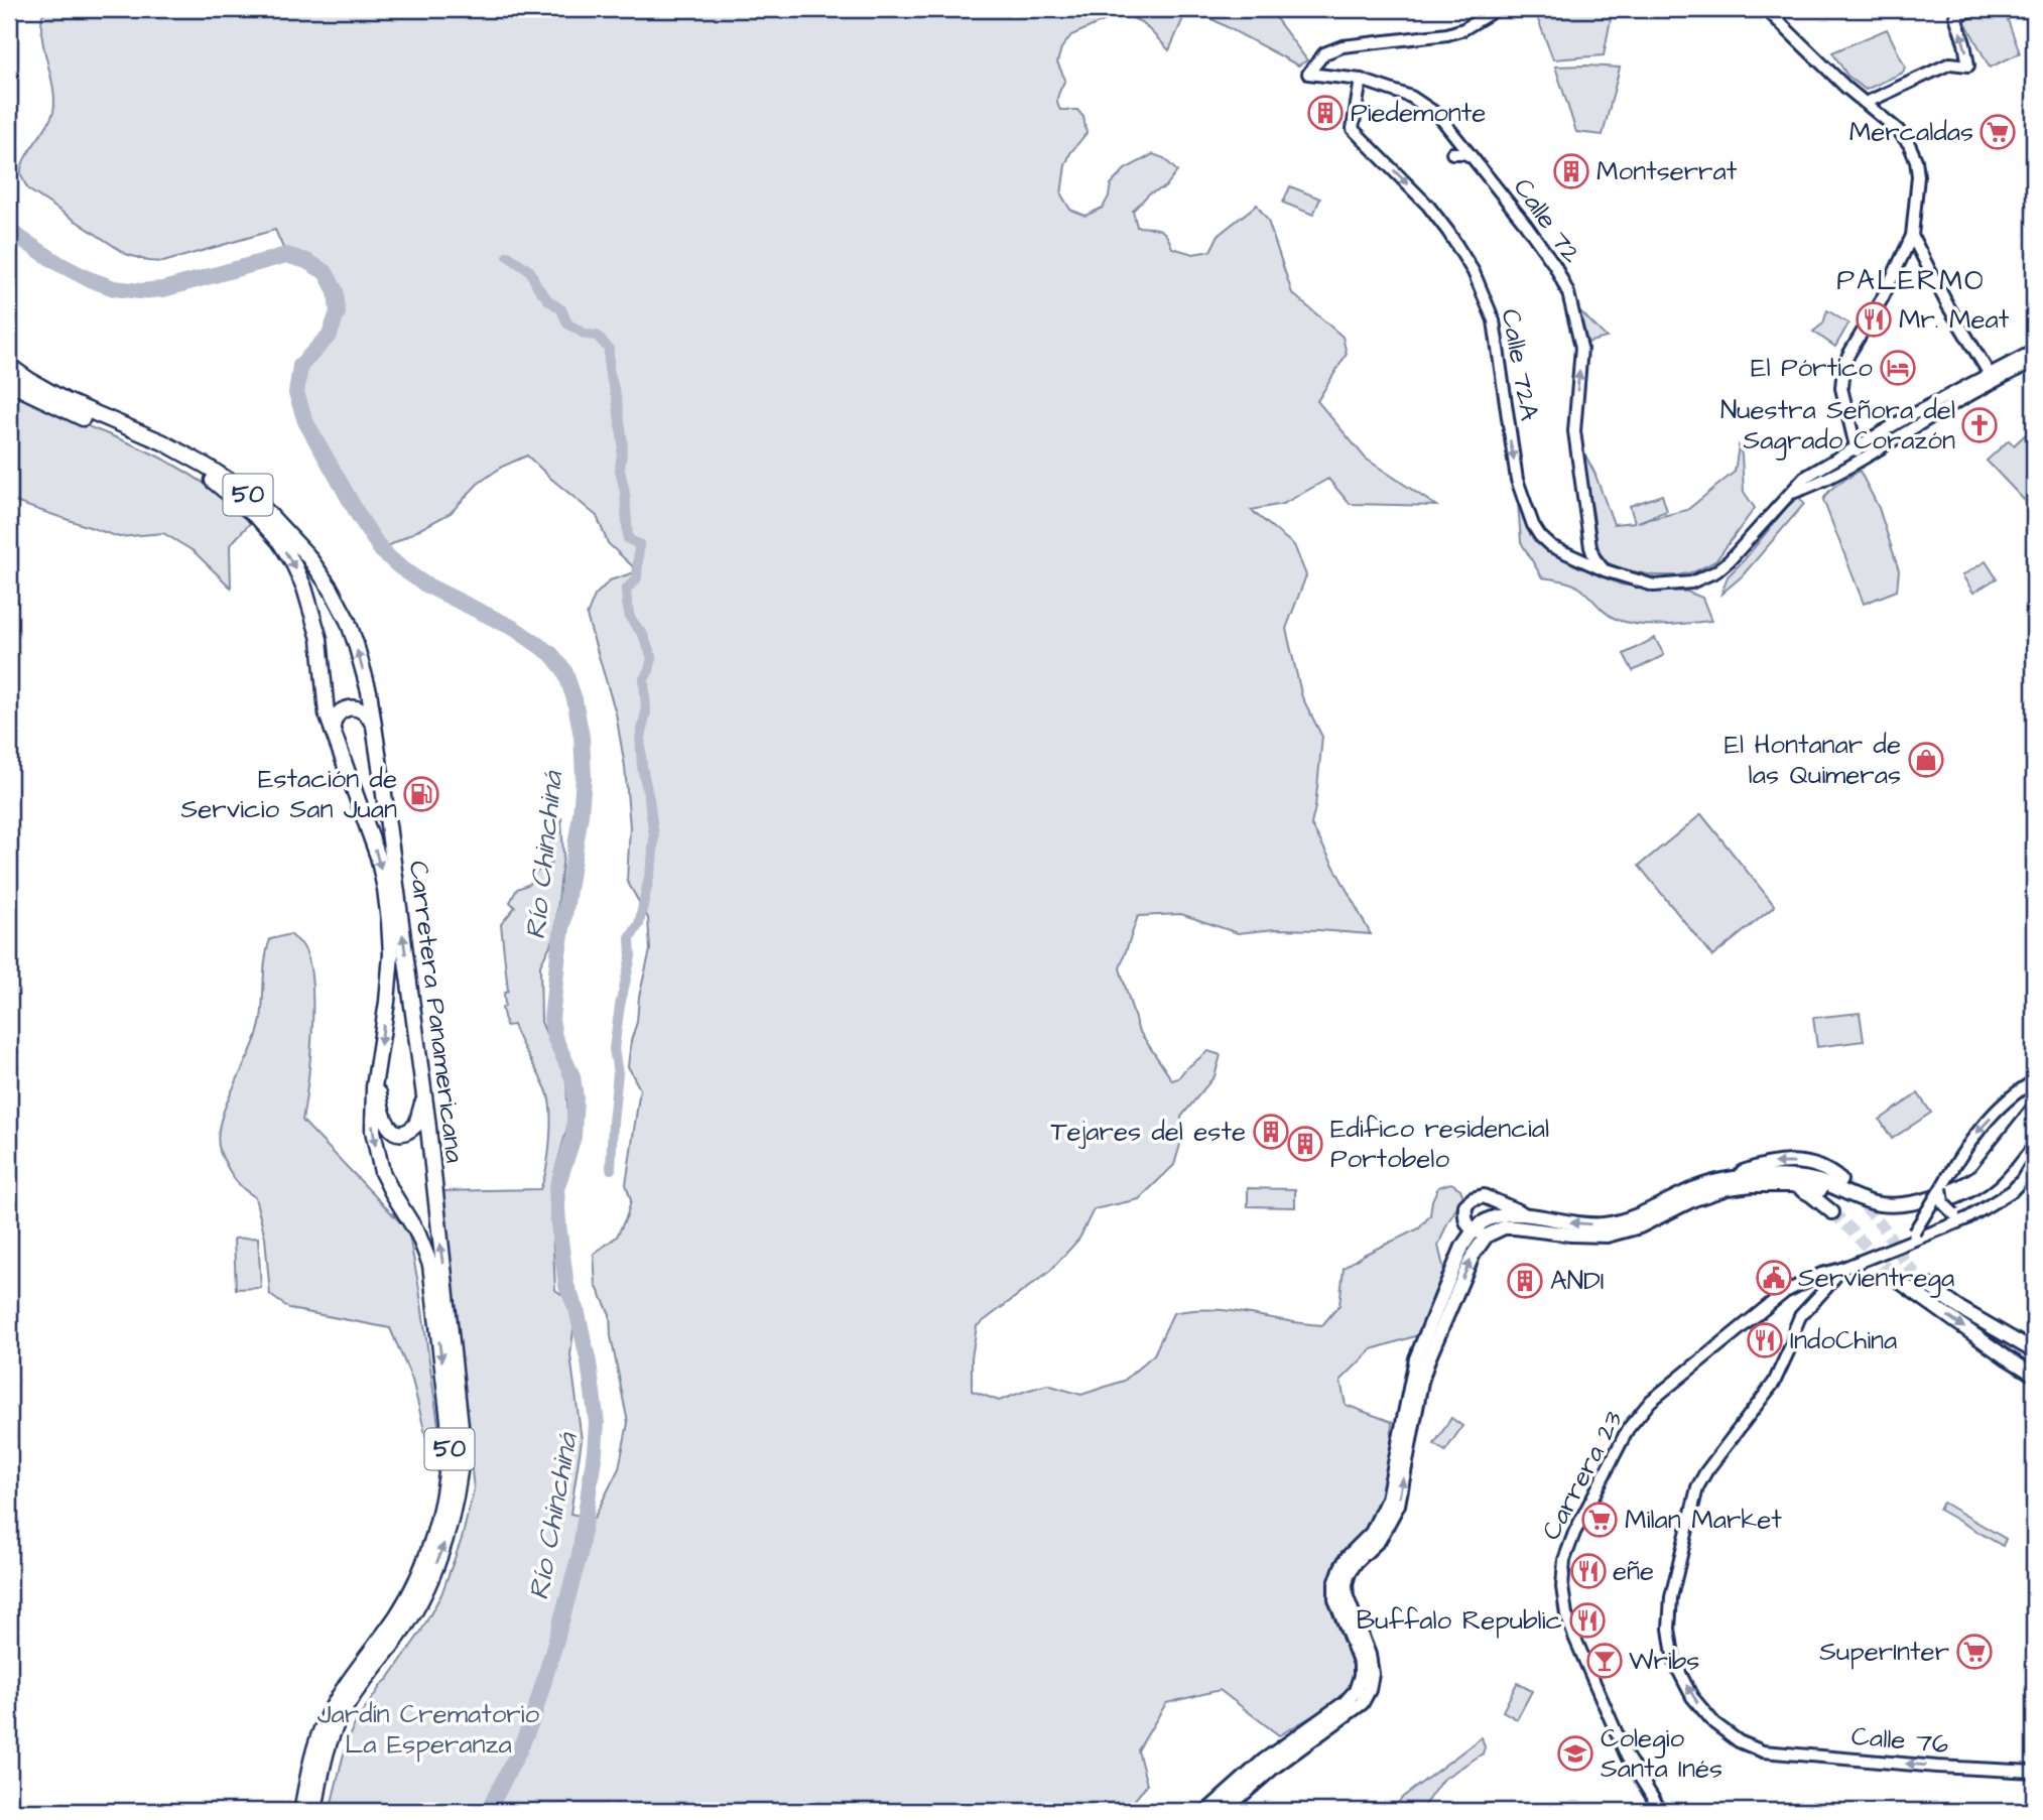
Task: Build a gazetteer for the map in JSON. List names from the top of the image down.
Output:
{
  "streets": {
    "highway": ["50", "Carretera Panamericana"],
    "street": [
      "Calle 72",
      "Calle 72A",
      "Carrera 23",
      "Calle 76"
    ]
  },
  "crossings": [
    ["Calle 72", "Calle 72A"],
    ["Carrera 23", "Calle 76"]
  ],
  "one_way": ["Calle 72", "Calle 72A"],
  "districts": ["PALERMO"],
  "water": ["Río Chinchiná"],
  "parks": ["Jardín Crematorio La Esperanza"],
  "places": {
    "building": [
      "Piedemonte",
      "Montserrat",
      "Tejares del este",
      "Edifico residencial Portobelo",
      "ANDI"
    ],
    "supermarket": ["Mercaldas", "Milan Market", "SuperInter"],
    "restaurant": [
      "Mr. Meat",
      "IndoChina",
      "eñe",
      "Buffalo Republic"
    ],
    "hotel": ["El Pórtico"],
    "church": ["Nuestra Señora del Sagrado Corazón"],
    "shop": ["El Hontanar de las Quimeras"],
    "fuel station": ["Estación de Servicio San Juan"],
    "public building": ["Servientrega"],
    "bar": ["Wribs"],
    "school or university": ["Colegio Santa Inés"]
  }
}
